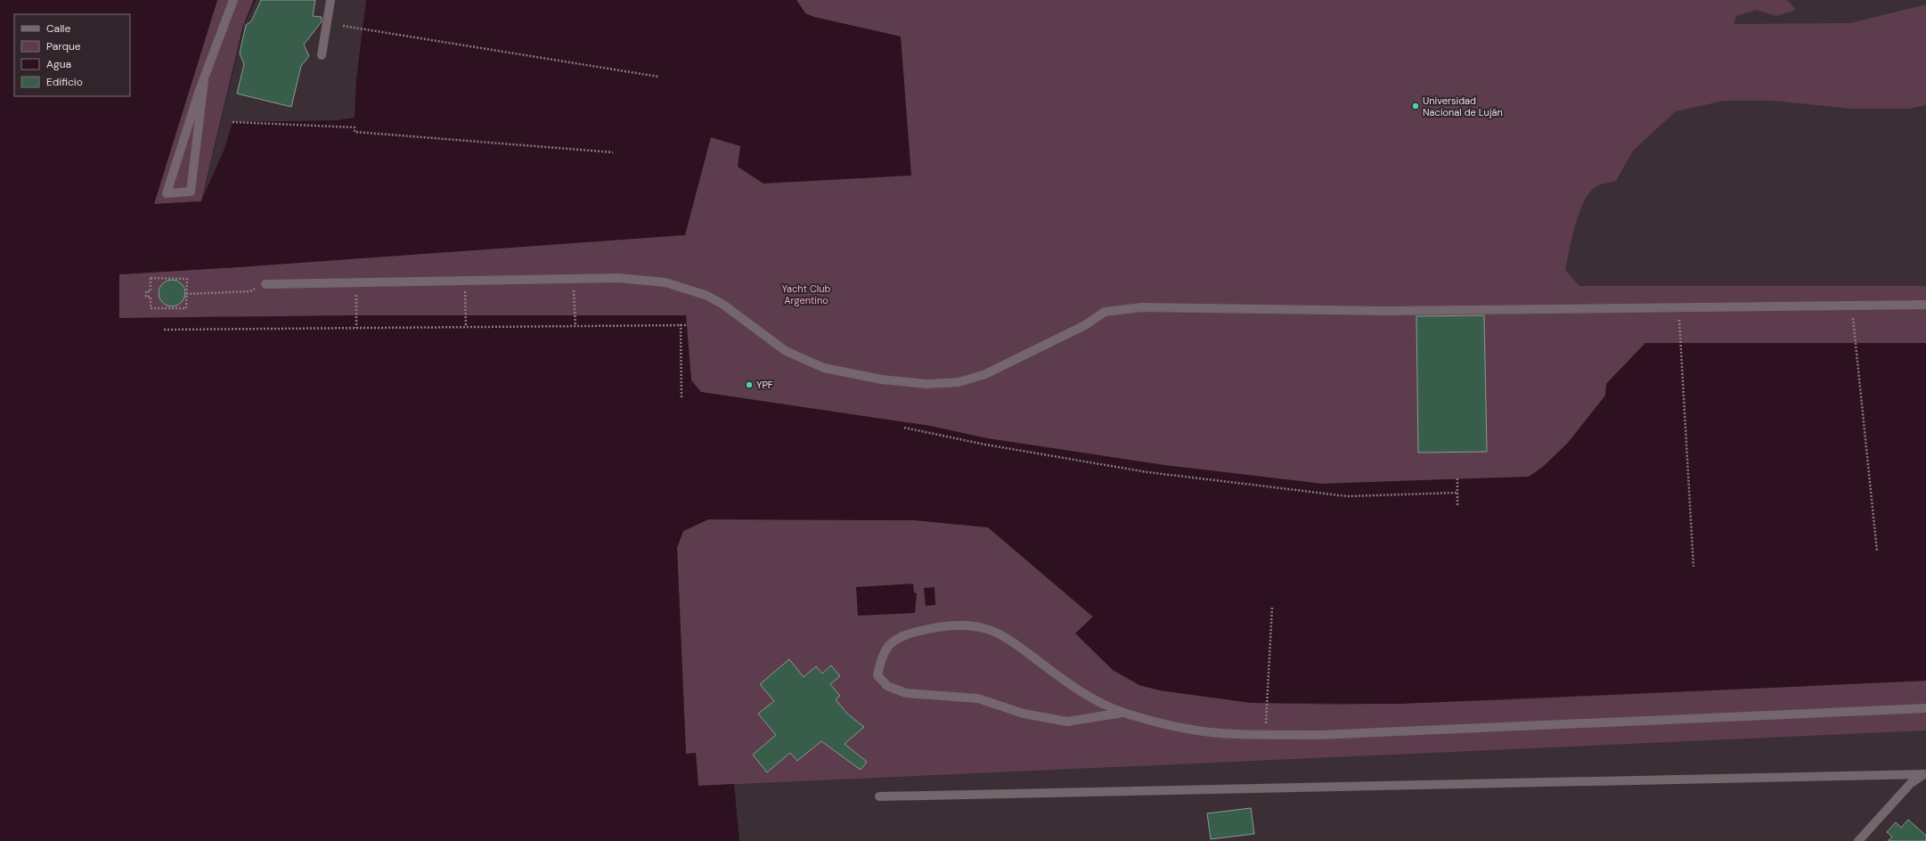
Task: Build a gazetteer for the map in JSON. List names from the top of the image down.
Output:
{
  "parks": ["Yacht Club Argentino"],
  "places": ["Universidad Nacional de Luján", "YPF"],
  "legend": [
    "Calle",
    "Parque",
    "Agua",
    "Edificio"
  ]
}
